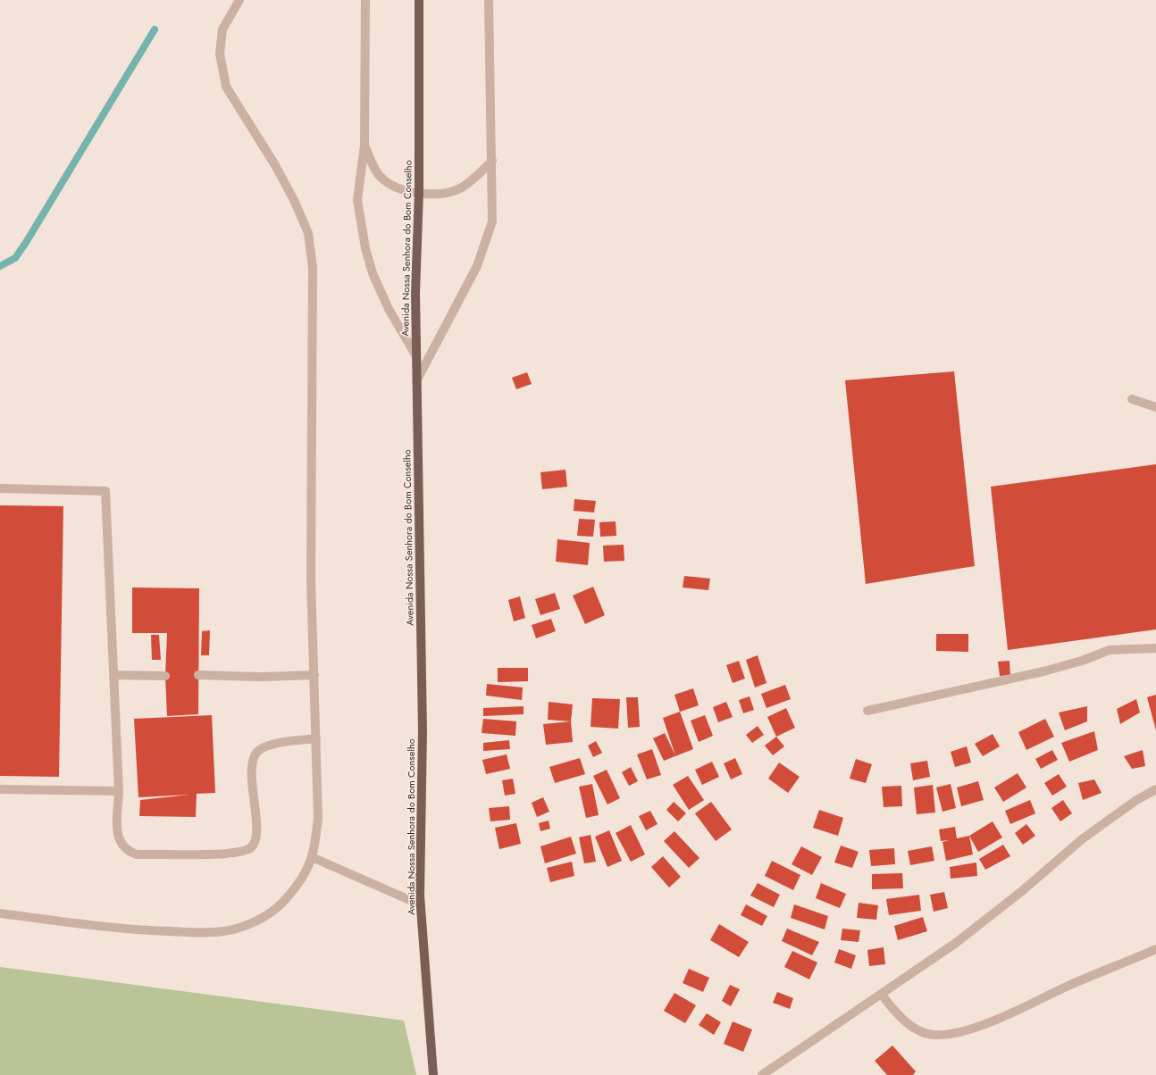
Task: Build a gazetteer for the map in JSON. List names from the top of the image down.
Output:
{
  "streets": {
    "main road": ["Avenida Nossa Senhora do Bom Conselho"]
  }
}
